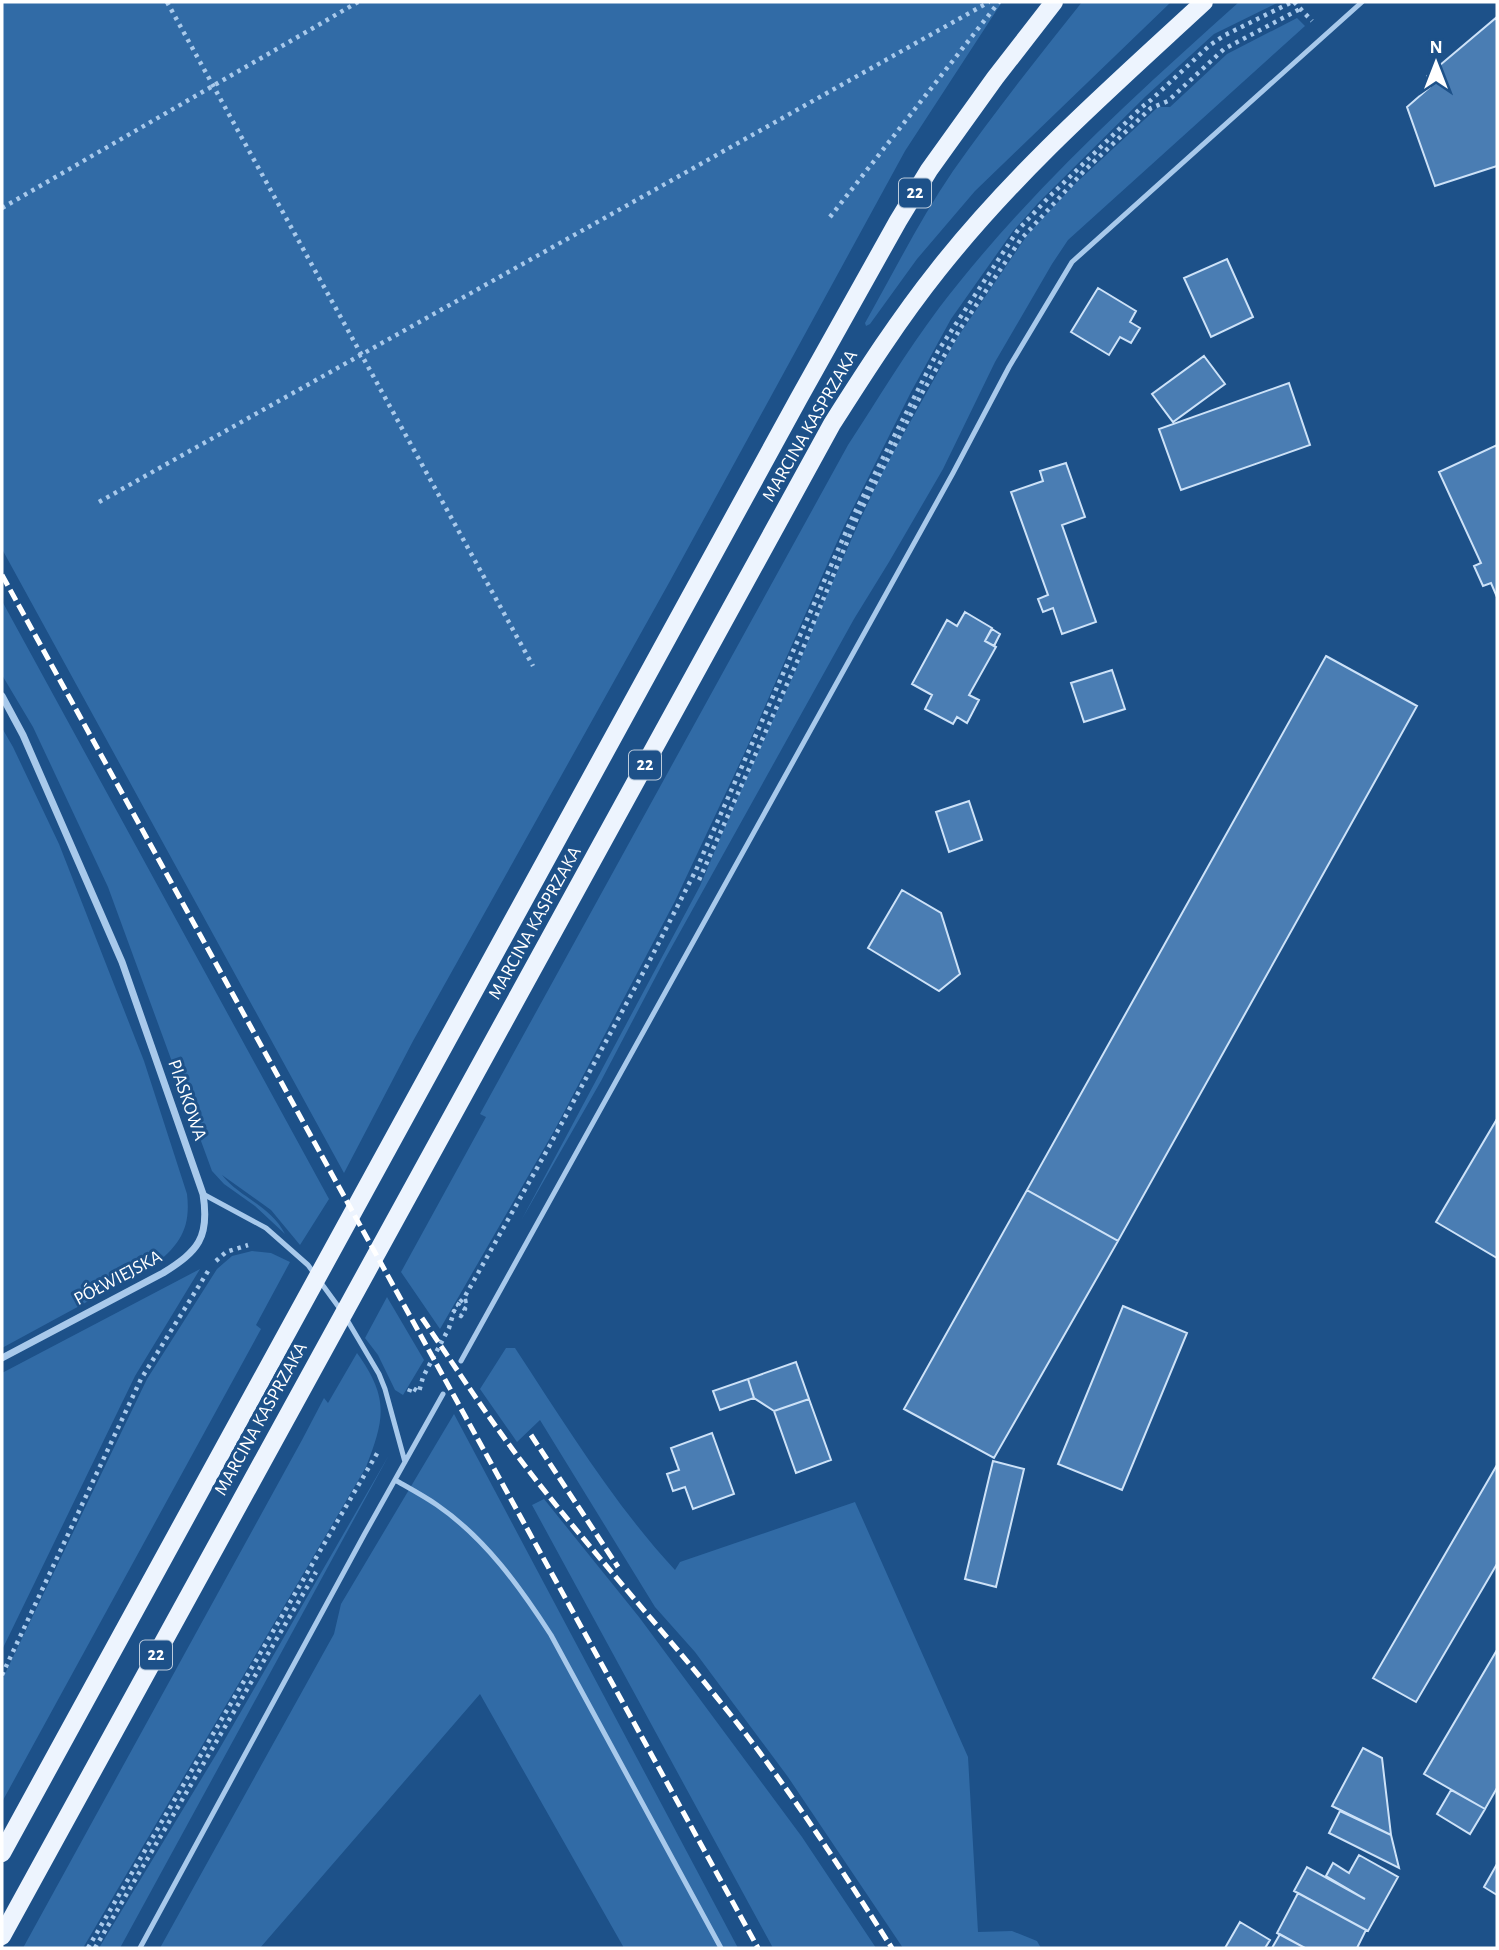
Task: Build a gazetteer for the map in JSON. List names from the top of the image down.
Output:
{
  "streets": {
    "main road": ["22", "MARCINA KASPRZAKA"],
    "street": ["PIASKOWA", "PÓŁWIEJSKA"]
  },
  "crossings": [
    ["PIASKOWA", "PÓŁWIEJSKA"]
  ],
  "north": "top"
}
